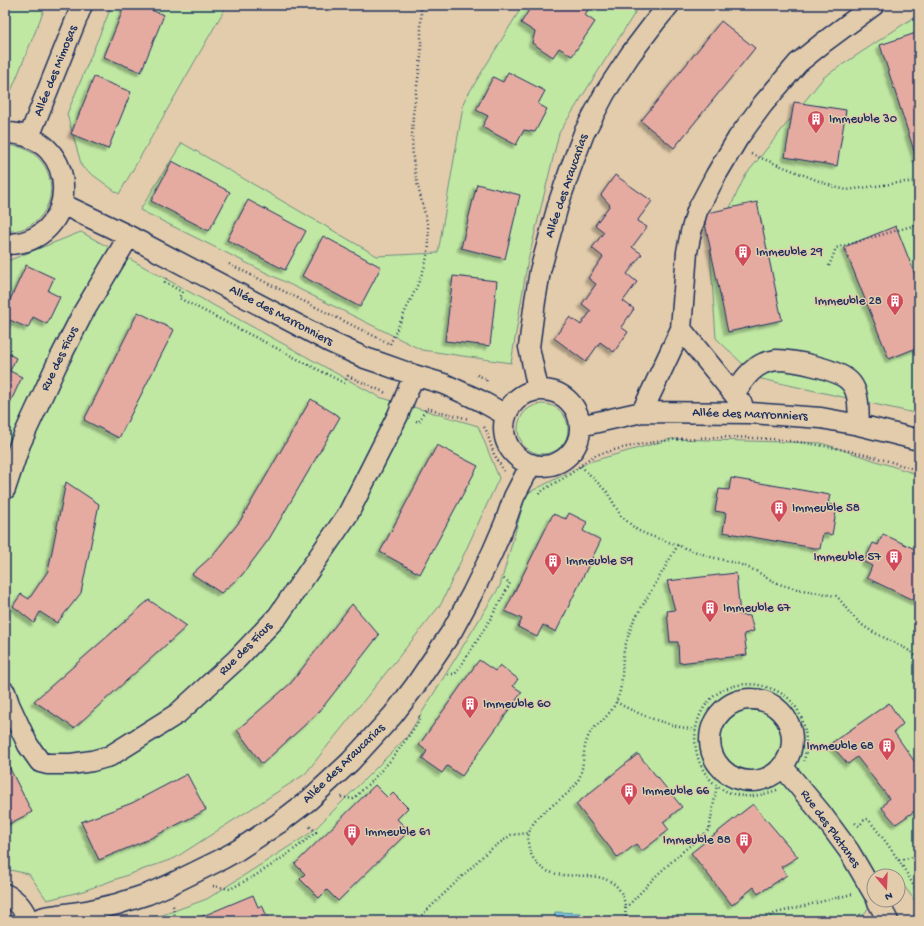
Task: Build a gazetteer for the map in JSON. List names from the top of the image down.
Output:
{
  "streets": {
    "street": [
      "Allée des Mimosas",
      "Allée des Araucarias",
      "Allée des Marronniers",
      "Rue des Ficus",
      "Rue des Platanes"
    ]
  },
  "crossings": [
    ["Allée des Araucarias", "Allée des Marronniers"],
    ["Allée des Marronniers", "Rue des Ficus"]
  ],
  "places": {
    "building": [
      "Immeuble 30",
      "Immeuble 29",
      "Immeuble 28",
      "Immeuble 58",
      "Immeuble 57",
      "Immeuble 59",
      "Immeuble 67",
      "Immeuble 60",
      "Immeuble 68",
      "Immeuble 66",
      "Immeuble 61",
      "Immeuble 88"
    ]
  },
  "north": "bottom"
}
